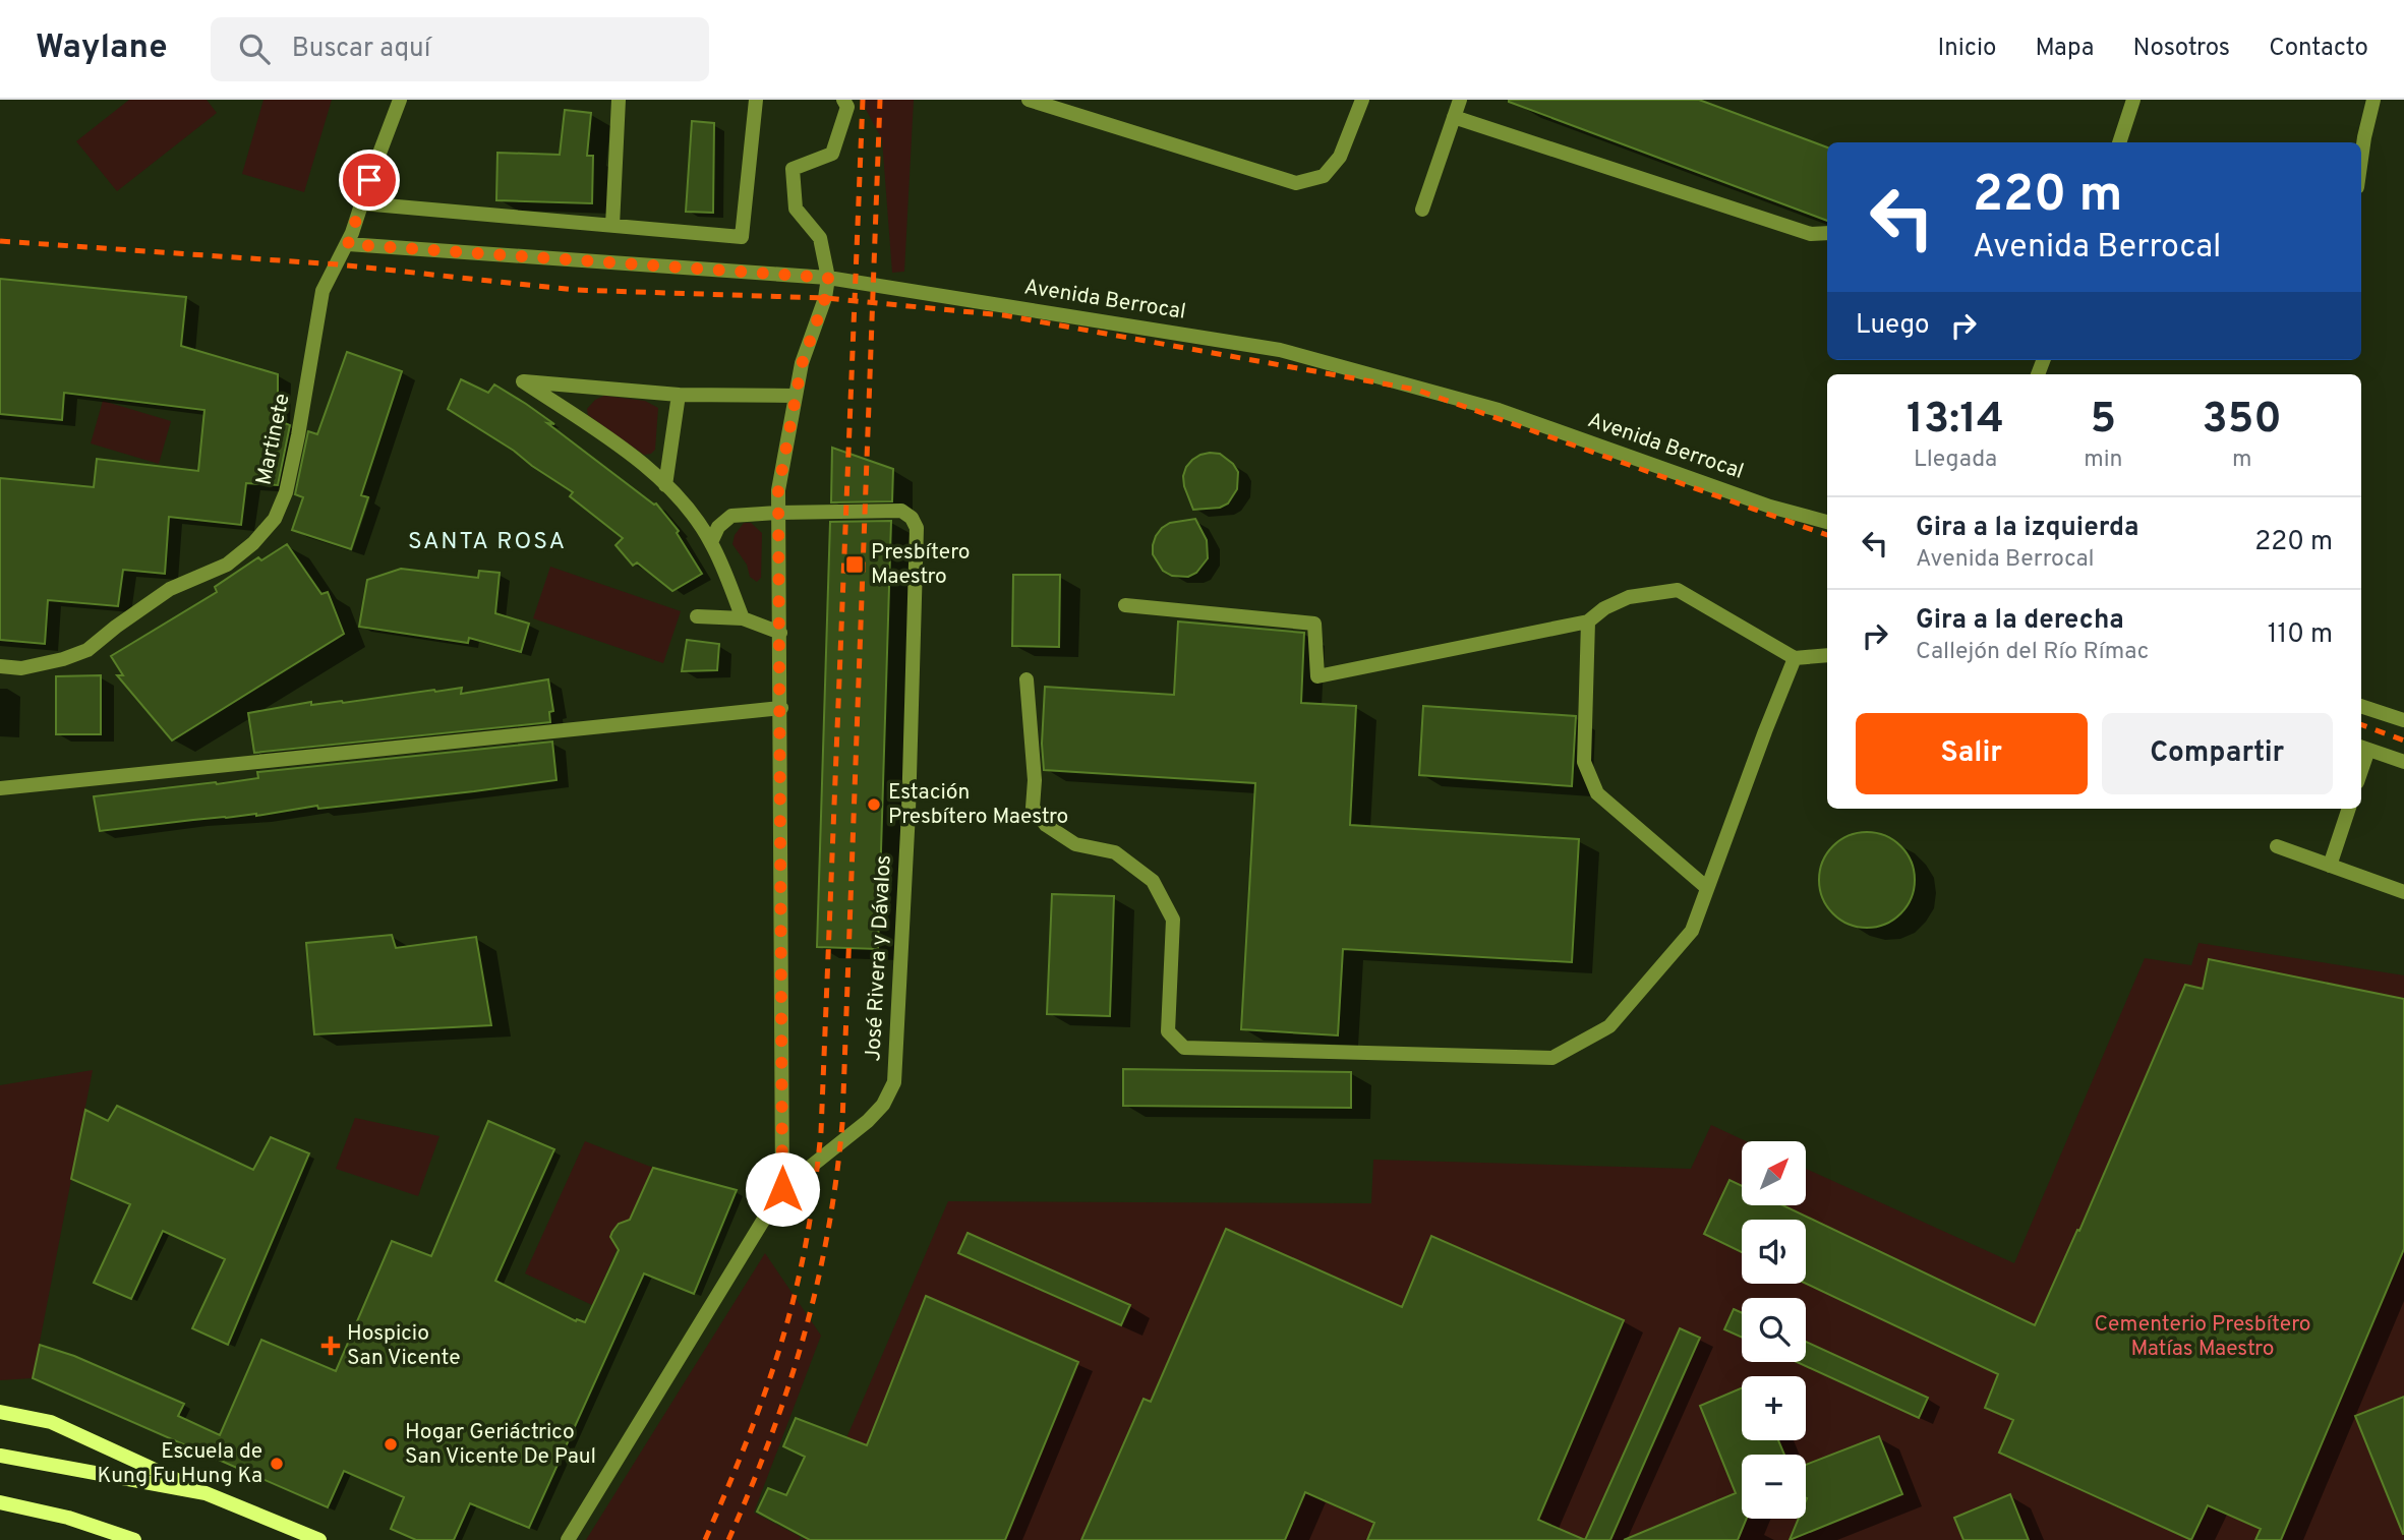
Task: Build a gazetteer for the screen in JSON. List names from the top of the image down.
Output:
{
  "streets": {
    "street": ["Avenida Berrocal", "Martinete", "José Rivera y Dávalos"]
  },
  "crossings": [
    ["Avenida Berrocal", "Martinete"]
  ],
  "districts": ["SANTA ROSA"],
  "parks": ["Cementerio Presbítero Matías Maestro"],
  "places": {
    "transit": ["Presbítero Maestro"],
    "other": ["Estación Presbítero Maestro", "Hogar Geriáctrico San Vicente De Paul", "Escuela de Kung Fu Hung Ka"],
    "health": ["Hospicio San Vicente"]
  },
  "north": "top right",
  "page": {
    "header": "Waylane",
    "search": "Buscar aquí",
    "nav": [
      "Inicio",
      "Mapa",
      "Nosotros",
      "Contacto"
    ],
    "turn": ["220 m", "Avenida Berrocal"],
    "then": "Luego",
    "eta": [
      "13:14",
      "Llegada",
      "5",
      "min",
      "350",
      "m"
    ],
    "list": [
      {
        "name": "Gira a la izquierda",
        "note": "Avenida Berrocal",
        "value": "220 m"
      },
      {
        "name": "Gira a la derecha",
        "note": "Callejón del Río Rímac",
        "value": "110 m"
      }
    ],
    "buttons": ["Salir", "Compartir"],
    "map_buttons": ["+", "−"]
  }
}
